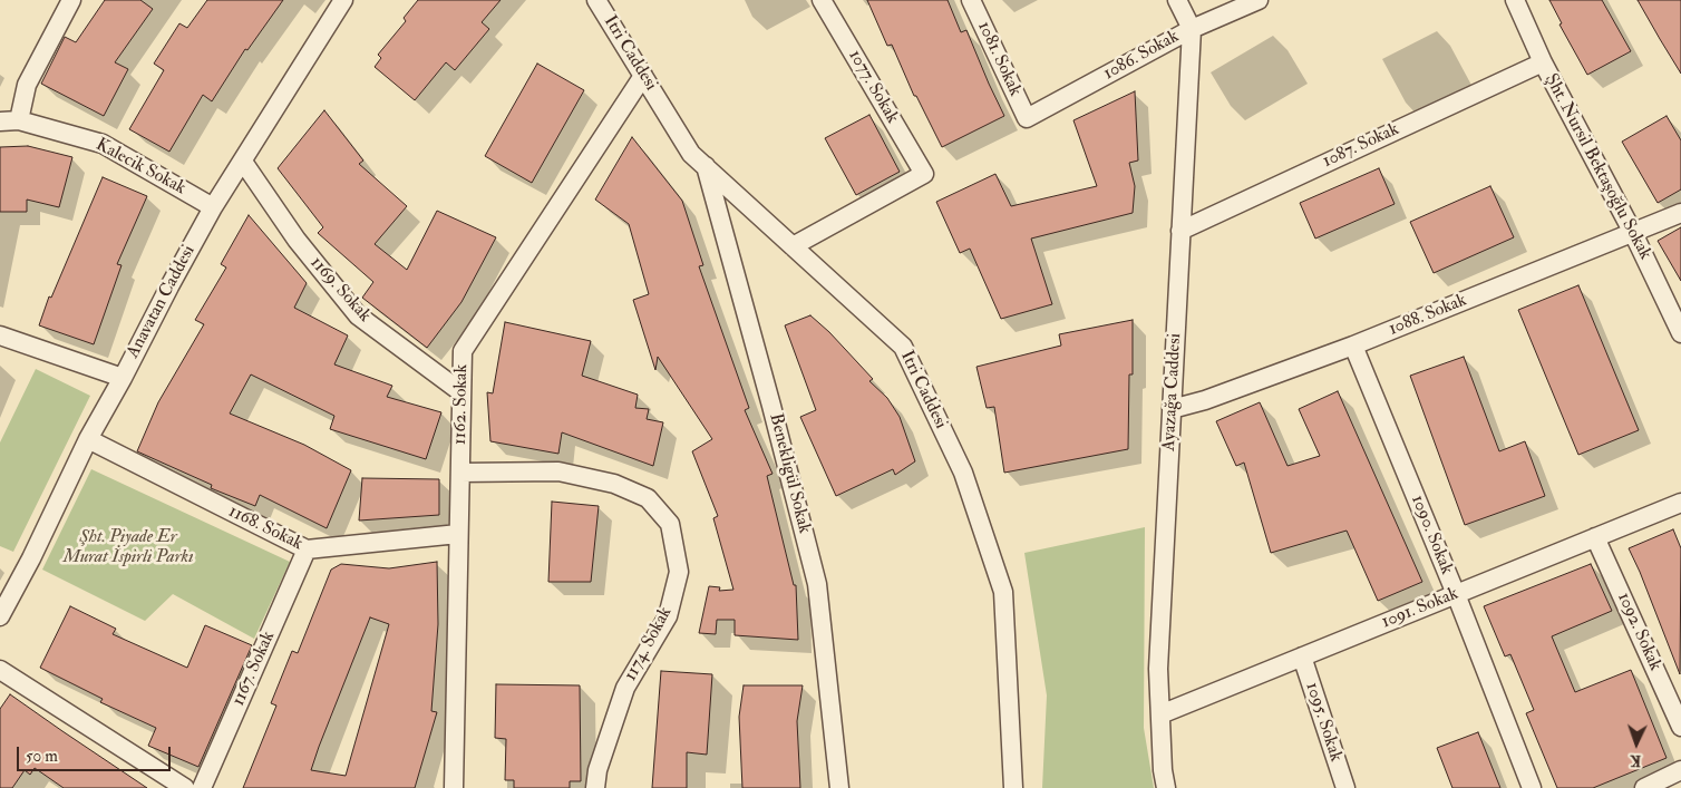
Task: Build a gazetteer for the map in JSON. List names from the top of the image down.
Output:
{
  "streets": {
    "street": [
      "Itri Caddesi",
      "1086. Sokak",
      "1081. Sokak",
      "1077. Sokak",
      "1087. Sokak",
      "Kalecik Sokak",
      "Şht. Nursil Bektaşoğlu Sokak",
      "1169. Sokak",
      "Anavatan Caddesi",
      "1088. Sokak",
      "Ayazağa Caddesi",
      "1162. Sokak",
      "Benekligül Sokak",
      "1168. Sokak",
      "1090. Sokak",
      "1091. Sokak",
      "1092. Sokak",
      "1174. Sokak",
      "1167. Sokak",
      "1095. Sokak"
    ]
  },
  "crossings": [
    ["Itri Caddesi", "1077. Sokak"],
    ["Itri Caddesi", "1162. Sokak"],
    ["Itri Caddesi", "Benekligül Sokak"],
    ["1086. Sokak", "1081. Sokak"],
    ["1086. Sokak", "Ayazağa Caddesi"],
    ["1087. Sokak", "Şht. Nursil Bektaşoğlu Sokak"],
    ["1087. Sokak", "Ayazağa Caddesi"],
    ["Kalecik Sokak", "Anavatan Caddesi"],
    ["Şht. Nursil Bektaşoğlu Sokak", "1088. Sokak"],
    ["1169. Sokak", "Anavatan Caddesi"],
    ["1169. Sokak", "1162. Sokak"],
    ["Anavatan Caddesi", "1168. Sokak"],
    ["1088. Sokak", "Ayazağa Caddesi"],
    ["1088. Sokak", "1090. Sokak"],
    ["Ayazağa Caddesi", "1091. Sokak"],
    ["1162. Sokak", "1168. Sokak"],
    ["1162. Sokak", "1174. Sokak"],
    ["1168. Sokak", "1167. Sokak"],
    ["1090. Sokak", "1091. Sokak"],
    ["1091. Sokak", "1092. Sokak"],
    ["1091. Sokak", "1095. Sokak"]
  ],
  "parks": ["Şht. Piyade Er Murat İspirli Parkı"],
  "scale_bar": "50 m",
  "north": "bottom"
}
